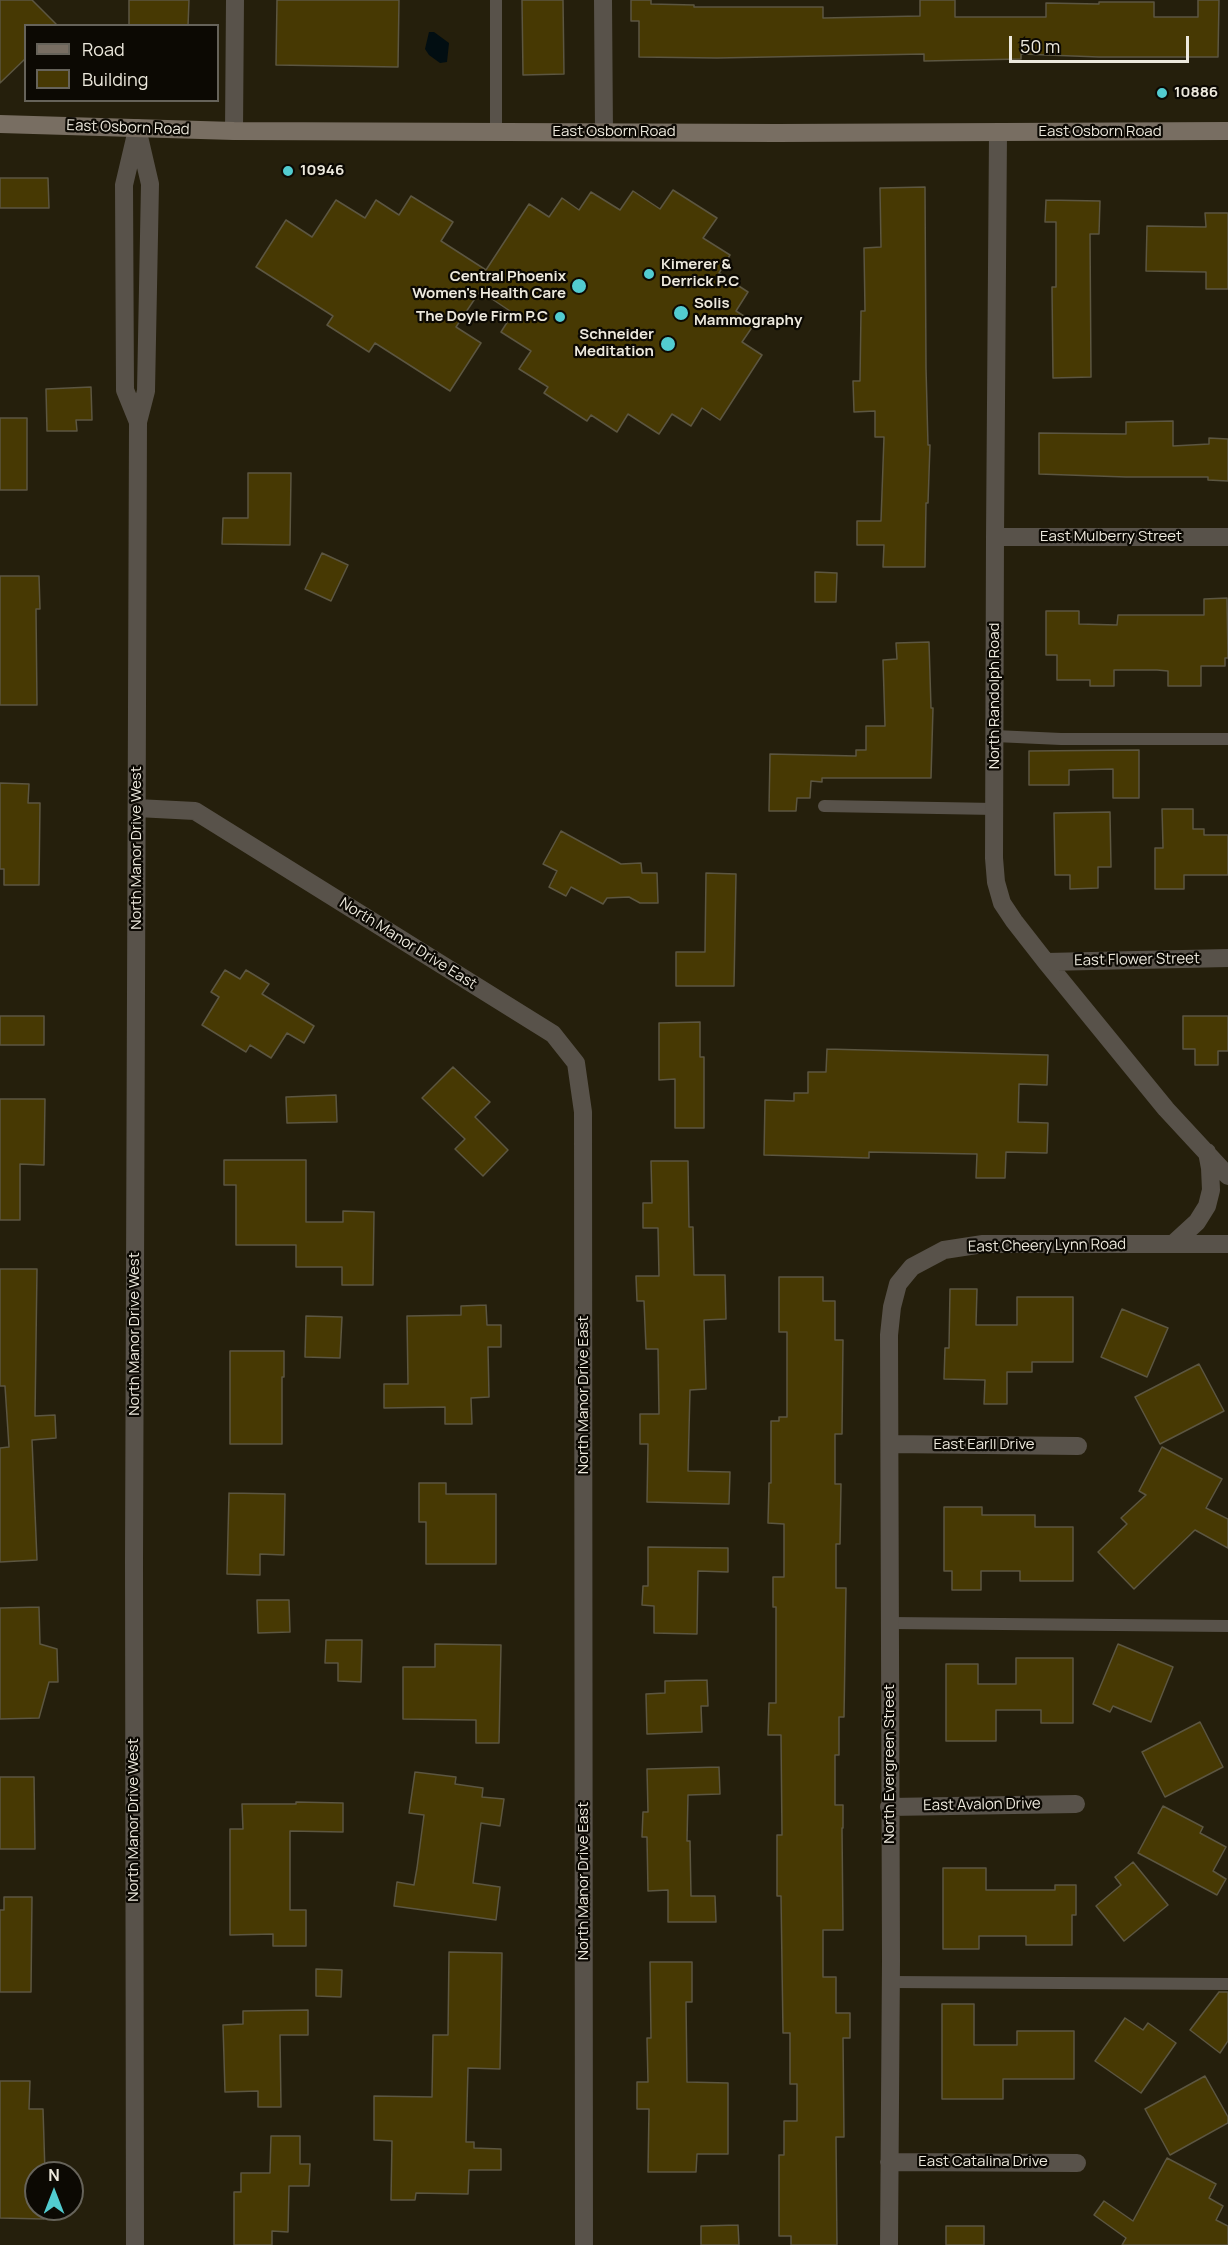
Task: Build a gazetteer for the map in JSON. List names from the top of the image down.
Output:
{
  "streets": {
    "main road": ["East Osborn Road"],
    "street": [
      "East Mulberry Street",
      "North Randolph Road",
      "North Manor Drive West",
      "North Manor Drive East",
      "East Flower Street",
      "East Cheery Lynn Road",
      "East Earll Drive",
      "North Evergreen Street",
      "East Avalon Drive",
      "East Catalina Drive"
    ]
  },
  "crossings": [
    ["East Osborn Road", "North Randolph Road"],
    ["East Osborn Road", "North Manor Drive West"],
    ["East Mulberry Street", "North Randolph Road"],
    ["North Randolph Road", "East Flower Street"],
    ["North Manor Drive West", "North Manor Drive East"],
    ["East Cheery Lynn Road", "North Evergreen Street"],
    ["East Earll Drive", "North Evergreen Street"],
    ["North Evergreen Street", "East Avalon Drive"],
    ["North Evergreen Street", "East Catalina Drive"]
  ],
  "places": [
    "10886",
    "10946",
    "Kimerer & Derrick P.C",
    "Central Phoenix Women's Health Care",
    "Solis Mammography",
    "The Doyle Firm P.C",
    "Schneider Meditation"
  ],
  "legend": ["Road", "Building"],
  "scale_bar": "50 m",
  "north": "top"
}
